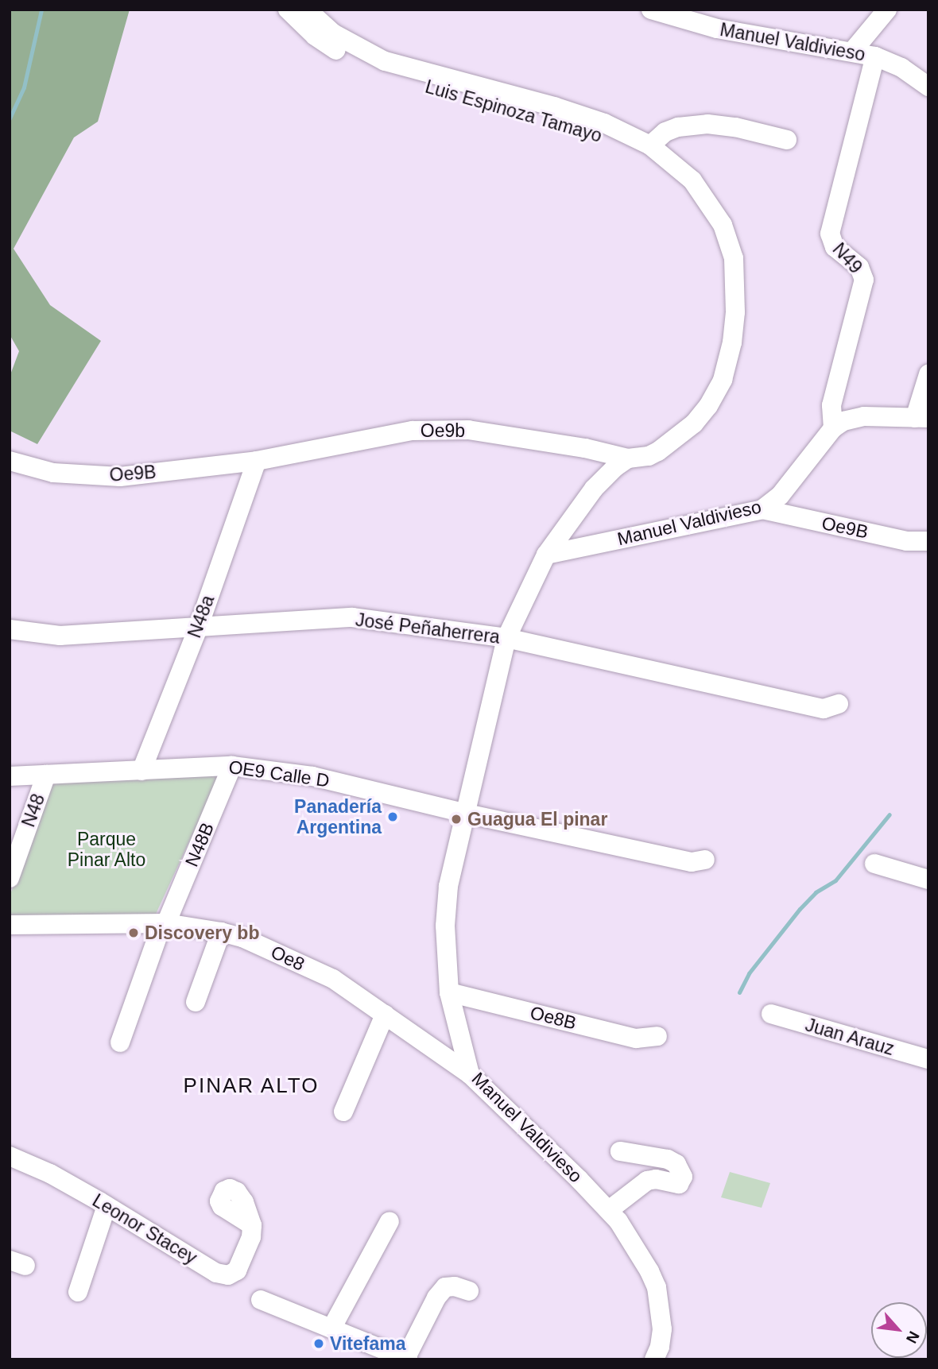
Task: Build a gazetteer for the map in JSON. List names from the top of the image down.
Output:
{
  "streets": {
    "street": [
      "Manuel Valdivieso",
      "Luis Espinoza Tamayo",
      "N49",
      "Oe9b",
      "Oe9B",
      "N48a",
      "José Peñaherrera",
      "OE9 Calle D",
      "N48",
      "N48B",
      "Oe8",
      "Oe8B",
      "Juan Arauz",
      "Leonor Stacey"
    ]
  },
  "crossings": [
    ["Manuel Valdivieso", "Luis Espinoza Tamayo"],
    ["Manuel Valdivieso", "N49"],
    ["Manuel Valdivieso", "Oe9b"],
    ["Manuel Valdivieso", "Oe9B"],
    ["Manuel Valdivieso", "José Peñaherrera"],
    ["Manuel Valdivieso", "OE9 Calle D"],
    ["Manuel Valdivieso", "Oe8"],
    ["Manuel Valdivieso", "Oe8B"],
    ["Luis Espinoza Tamayo", "Oe9b"],
    ["Oe9b", "Oe9B"],
    ["Oe9b", "N48a"],
    ["Oe9B", "N48a"],
    ["N48a", "José Peñaherrera"],
    ["N48a", "OE9 Calle D"],
    ["OE9 Calle D", "N48"],
    ["OE9 Calle D", "N48B"],
    ["N48B", "Oe8"]
  ],
  "districts": ["PINAR ALTO"],
  "parks": ["Parque Pinar Alto"],
  "places": [
    "Panadería Argentina",
    "Guagua El pinar",
    "Discovery bb",
    "Vitefama"
  ],
  "north": "bottom right"
}
